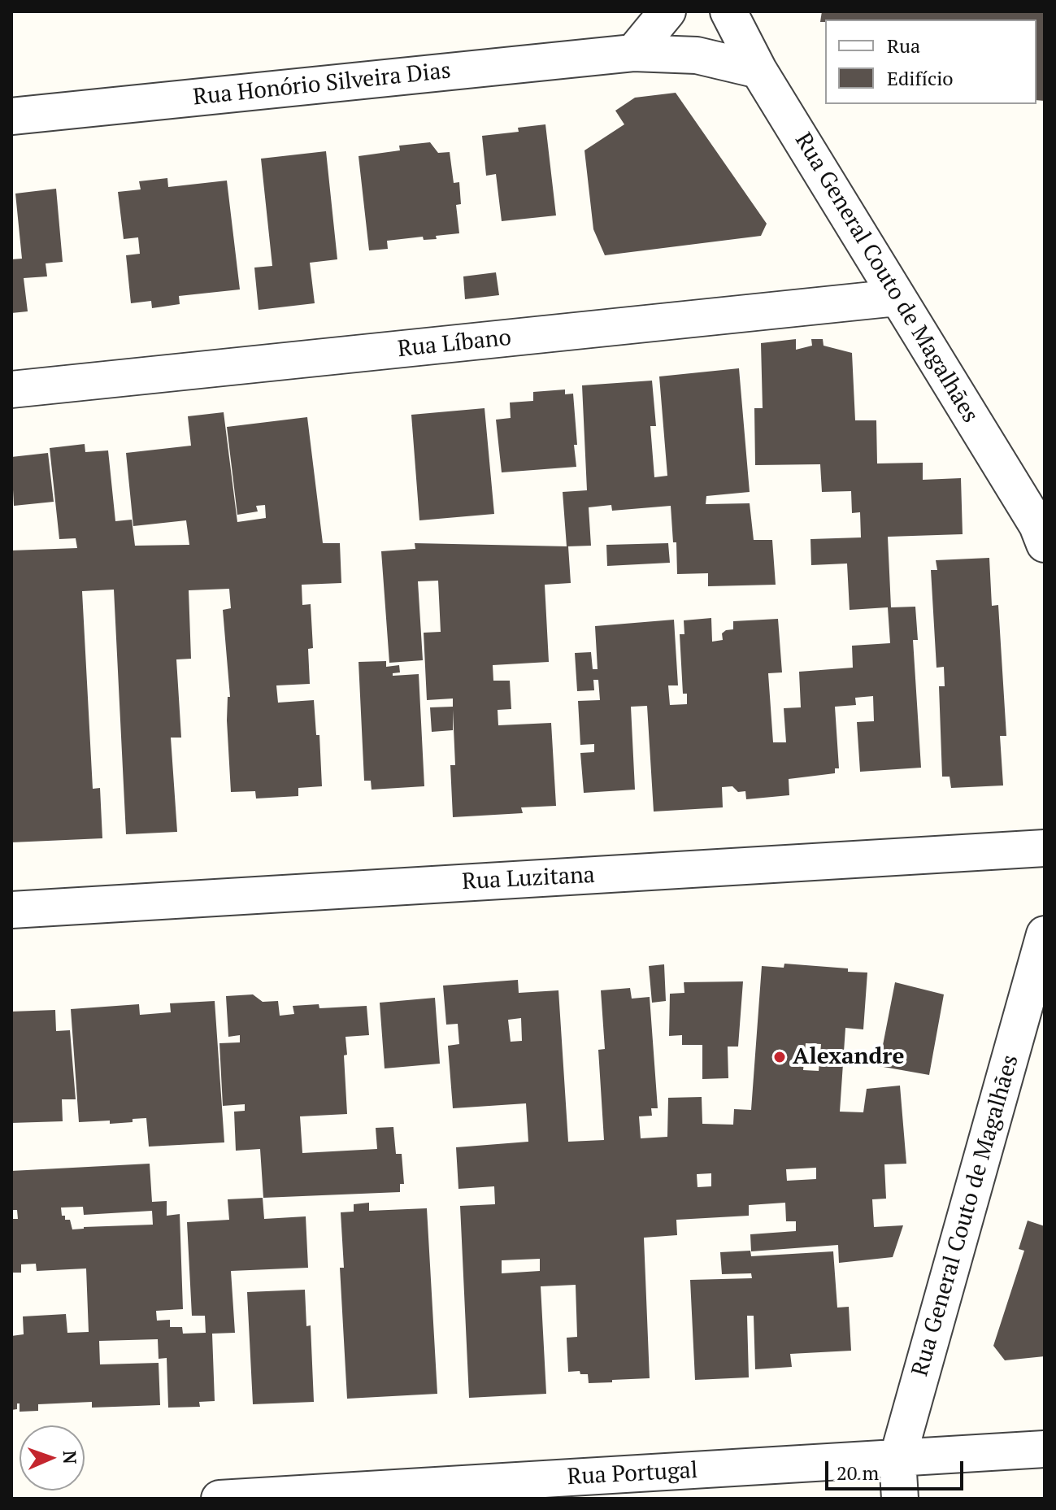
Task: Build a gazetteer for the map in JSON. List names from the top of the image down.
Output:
{
  "streets": {
    "street": [
      "Rua Honório Silveira Dias",
      "Rua General Couto de Magalhães",
      "Rua Líbano",
      "Rua Luzitana",
      "Rua Portugal"
    ]
  },
  "crossings": [
    ["Rua Honório Silveira Dias", "Rua General Couto de Magalhães"],
    ["Rua General Couto de Magalhães", "Rua Líbano"],
    ["Rua General Couto de Magalhães", "Rua Portugal"]
  ],
  "places": ["Alexandre"],
  "legend": ["Rua", "Edifício"],
  "scale_bar": "20 m",
  "north": "right"
}
